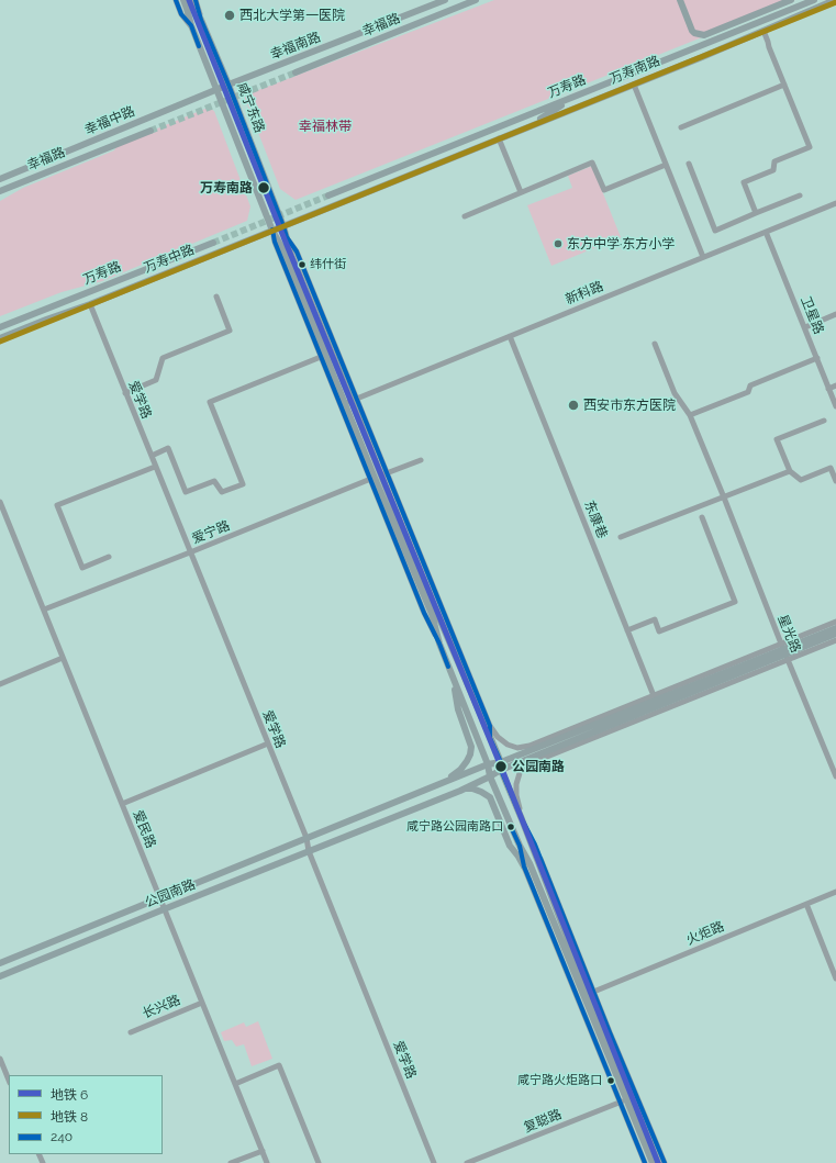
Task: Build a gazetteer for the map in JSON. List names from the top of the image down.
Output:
{
  "streets": {
    "main road": [
      "幸福路",
      "幸福南路",
      "万寿南路",
      "万寿路",
      "咸宁东路",
      "幸福中路",
      "万寿中路",
      "公园南路"
    ],
    "street": [
      "新科路",
      "卫星路",
      "爱学路",
      "东康巷",
      "爱宁路",
      "星光路",
      "爱民路",
      "火炬路",
      "长兴路",
      "复聪路"
    ]
  },
  "crossings": [
    ["幸福南路", "咸宁东路"],
    ["幸福南路", "幸福中路"],
    ["万寿南路", "咸宁东路"],
    ["万寿南路", "万寿中路"],
    ["咸宁东路", "幸福中路"],
    ["咸宁东路", "万寿中路"],
    ["咸宁东路", "新科路"],
    ["万寿中路", "爱学路"],
    ["新科路", "卫星路"],
    ["新科路", "东康巷"],
    ["爱学路", "爱宁路"],
    ["爱学路", "公园南路"],
    ["东康巷", "公园南路"],
    ["爱宁路", "爱民路"],
    ["星光路", "公园南路"],
    ["爱民路", "公园南路"],
    ["爱民路", "长兴路"]
  ],
  "parks": ["幸福林带"],
  "places": [
    "西北大学第一医院",
    "万寿南路",
    "东方中学·东方小学",
    "纬什街",
    "西安市东方医院",
    "公园南路",
    "咸宁路公园南路口",
    "咸宁路火炬路口"
  ],
  "lines": ["metro line 6", "transit line 240", "metro line 8"],
  "legend": ["地铁 6", "地铁 8", "240"]
}
